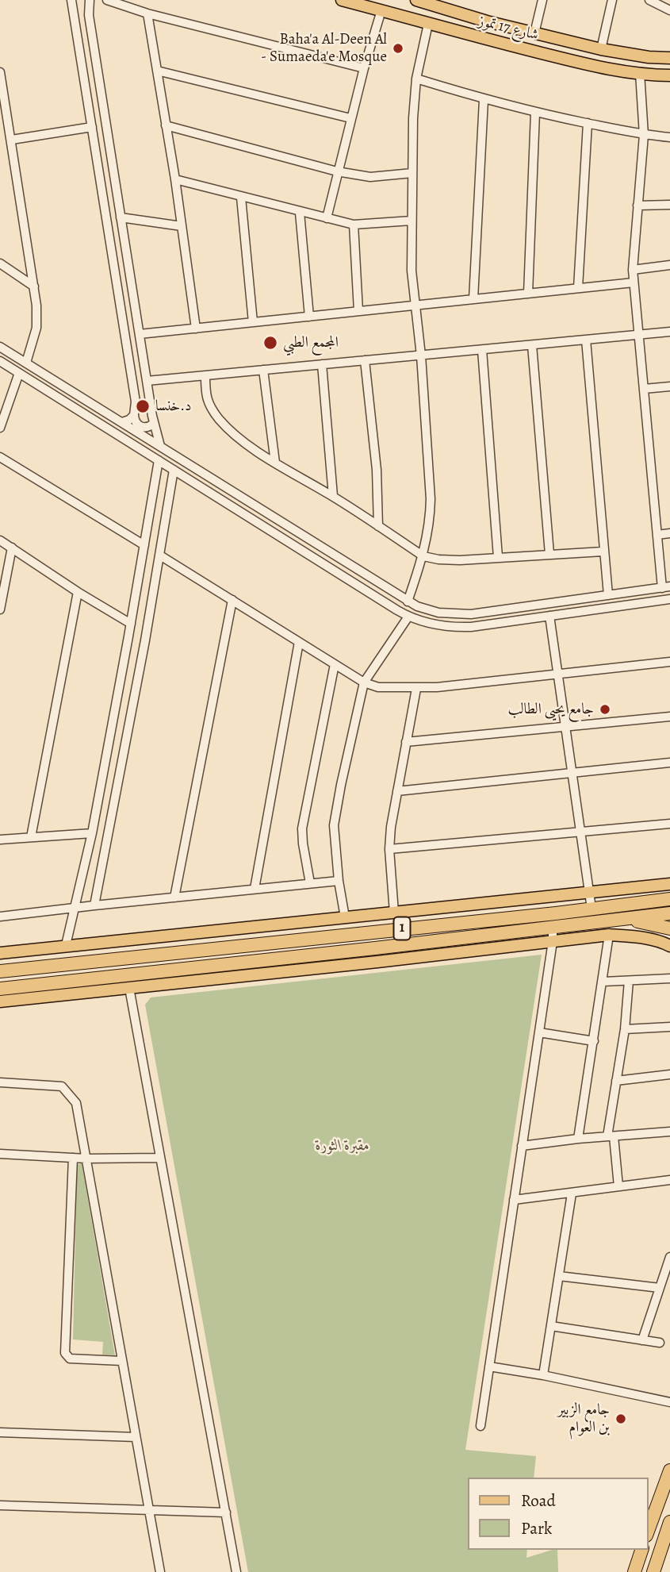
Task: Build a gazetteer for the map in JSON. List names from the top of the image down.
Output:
{
  "streets": {
    "highway": ["1"],
    "main road": ["شارع 17 تموز"]
  },
  "parks": ["مقبرة الثورة"],
  "places": [
    "Baha'a Al-Deen Al - Sumaeda'e Mosque",
    "المجمع الطبي",
    "د.خنسا",
    "جامع يحيى الطالب",
    "جامع الزبير بن العوام"
  ],
  "legend": ["Road", "Park"]
}
